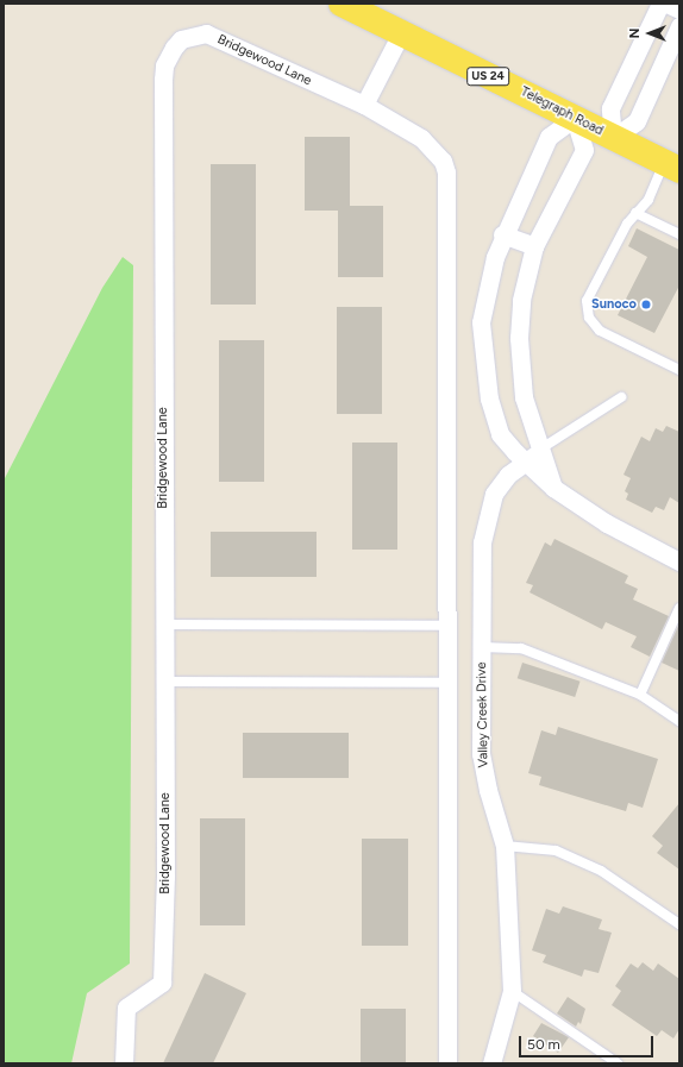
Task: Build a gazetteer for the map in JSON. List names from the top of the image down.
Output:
{
  "streets": {
    "main road": ["US 24", "Telegraph Road"],
    "street": ["Bridgewood Lane", "Valley Creek Drive"]
  },
  "places": ["Sunoco"],
  "scale_bar": "50 m",
  "north": "left"
}
